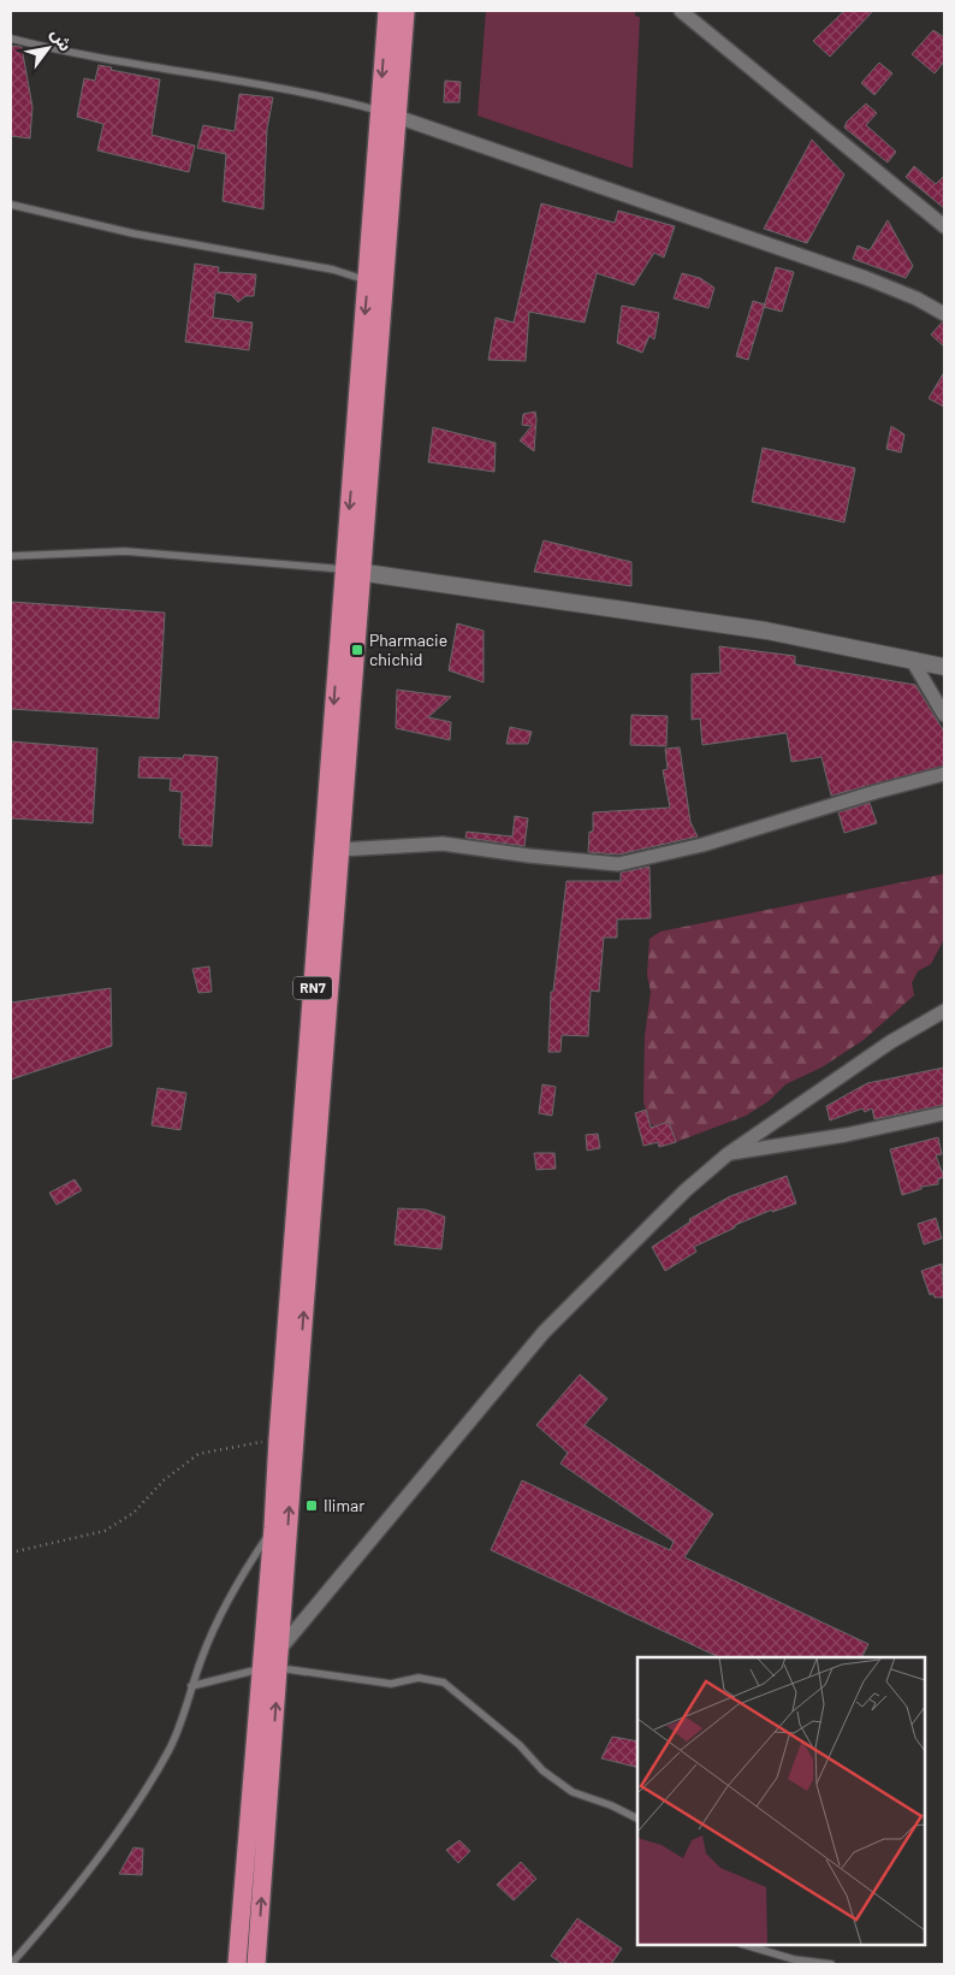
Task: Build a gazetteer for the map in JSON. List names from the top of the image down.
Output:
{
  "streets": {
    "highway": ["RN7"]
  },
  "places": {
    "transit": ["Pharmacie chichid", "Ilimar"]
  },
  "north": "top right"
}
